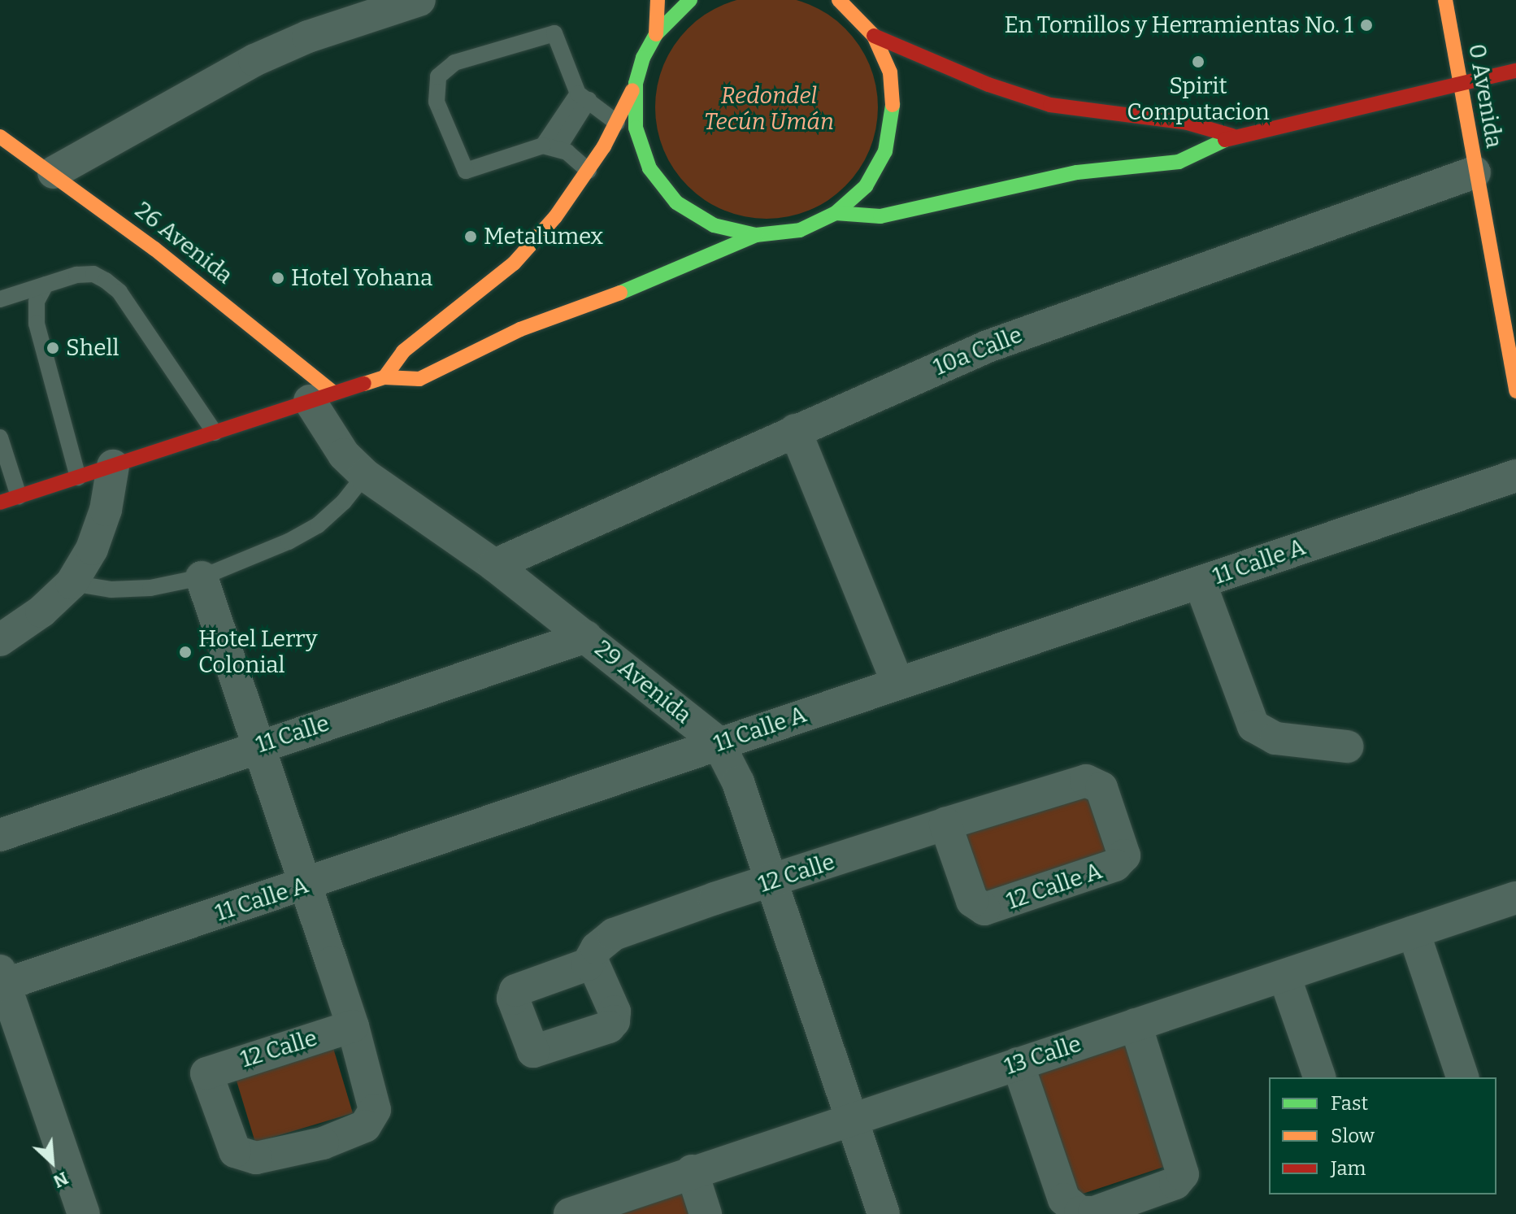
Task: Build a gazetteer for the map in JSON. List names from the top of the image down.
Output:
{
  "streets": {
    "main road": ["0 Avenida", "26 Avenida"],
    "street": [
      "10a Calle",
      "11 Calle A",
      "29 Avenida",
      "11 Calle",
      "12 Calle",
      "12 Calle A",
      "13 Calle"
    ]
  },
  "crossings": [
    ["0 Avenida", "10a Calle"],
    ["26 Avenida", "29 Avenida"],
    ["10a Calle", "29 Avenida"],
    ["11 Calle A", "29 Avenida"],
    ["29 Avenida", "11 Calle"],
    ["29 Avenida", "12 Calle"],
    ["29 Avenida", "13 Calle"],
    ["12 Calle", "12 Calle A"]
  ],
  "parks": ["Redondel Tecún Umán"],
  "places": [
    "En Tornillos y Herramientas No. 1",
    "Spirit Computacion",
    "Metalumex",
    "Hotel Yohana",
    "Shell",
    "Hotel Lerry Colonial"
  ],
  "legend": ["Fast", "Slow", "Jam"],
  "north": "bottom right"
}
